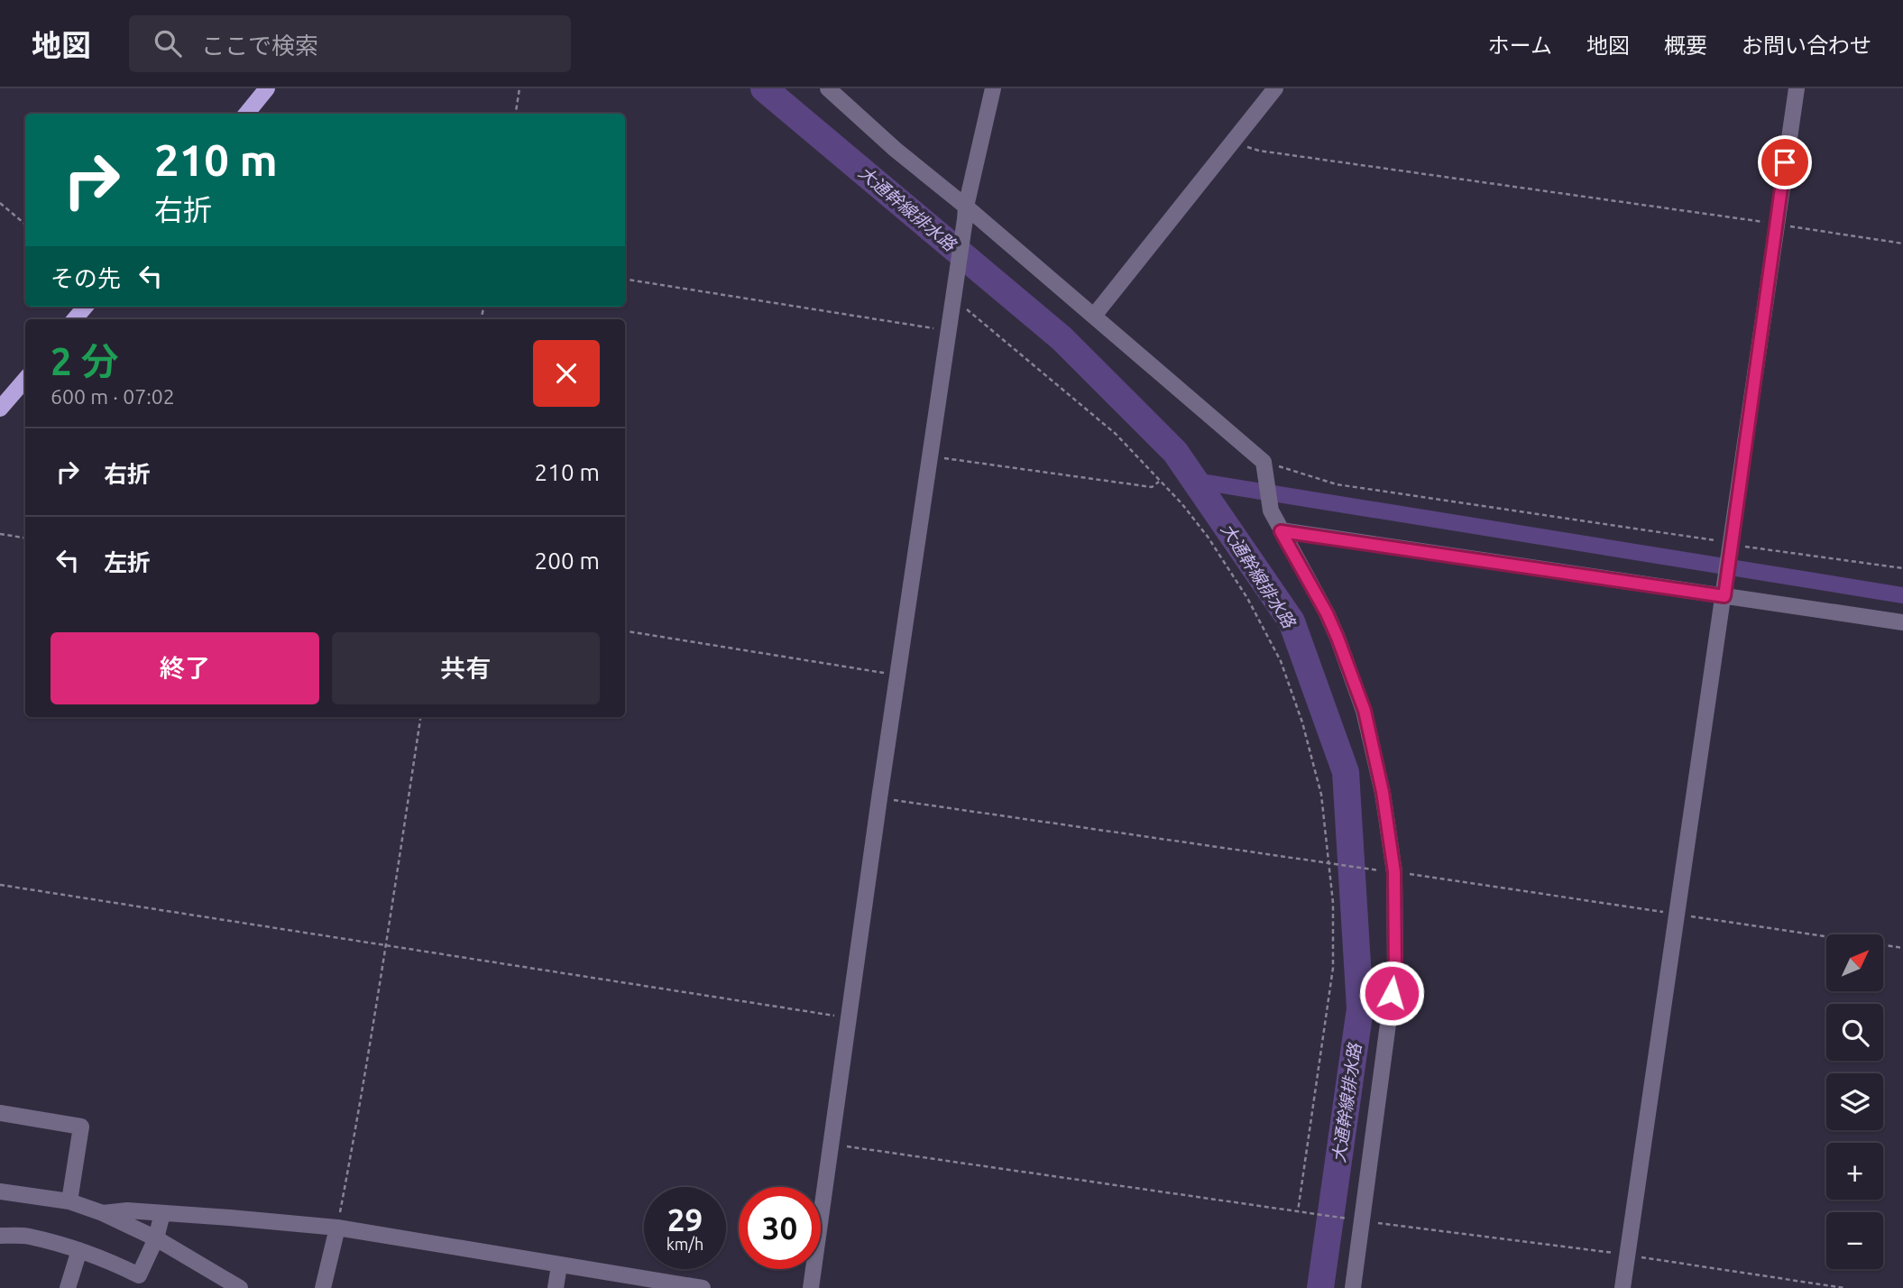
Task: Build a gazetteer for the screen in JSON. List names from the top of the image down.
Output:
{
  "water": ["大通幹線排水路"],
  "north": "top right",
  "page": {
    "header": "地図",
    "search": "ここで検索",
    "nav": [
      "ホーム",
      "地図",
      "概要",
      "お問い合わせ"
    ],
    "turn": ["210 m", "右折"],
    "then": "その先",
    "heading": ["2 分", "600 m · 07:02"],
    "list": [
      {
        "name": "右折",
        "value": "210 m"
      },
      {
        "name": "左折",
        "value": "200 m"
      }
    ],
    "buttons": ["終了", "共有"],
    "map_buttons": ["+", "−"],
    "speed": "29 km/h",
    "limit": "30"
  }
}
